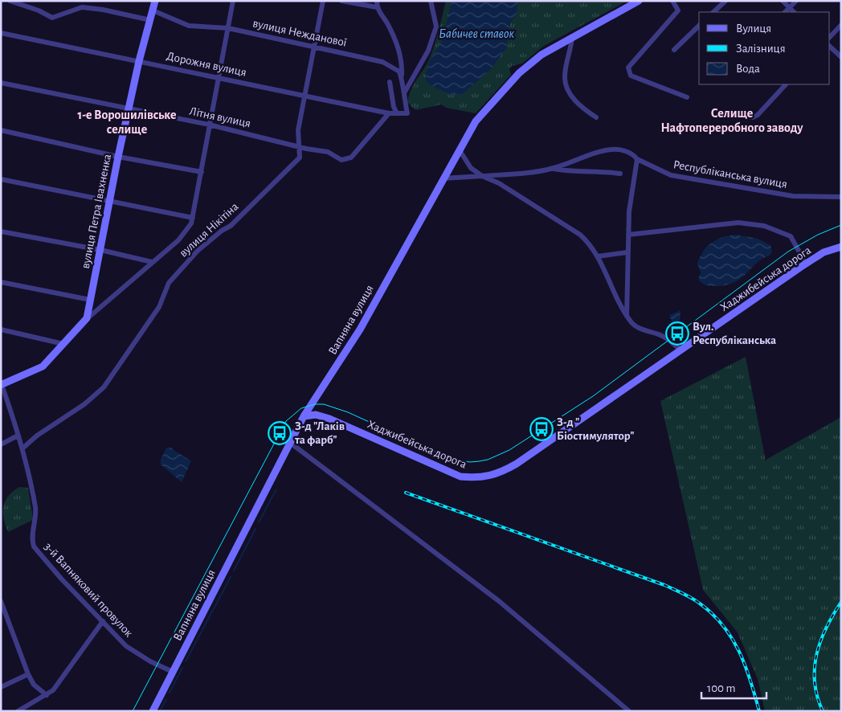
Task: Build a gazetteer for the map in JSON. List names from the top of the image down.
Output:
{
  "streets": {
    "street": [
      "вулиця Нежданової",
      "Дорожня вулиця",
      "Літня вулиця",
      "Республіканська вулиця",
      "вулиця Петра Івахненка",
      "вулиця Нікітіна",
      "Хаджибейська дорога",
      "Вапняна вулиця",
      "3-й Вапняковий провулок"
    ]
  },
  "crossings": [
    ["вулиця Нежданової", "вулиця Петра Івахненка"],
    ["вулиця Нежданової", "вулиця Нікітіна"],
    ["Дорожня вулиця", "Літня вулиця"],
    ["Дорожня вулиця", "вулиця Петра Івахненка"],
    ["Дорожня вулиця", "вулиця Нікітіна"],
    ["Літня вулиця", "вулиця Петра Івахненка"],
    ["Літня вулиця", "вулиця Нікітіна"],
    ["Республіканська вулиця", "Вапняна вулиця"],
    ["вулиця Нікітіна", "3-й Вапняковий провулок"],
    ["Хаджибейська дорога", "Вапняна вулиця"],
    ["Вапняна вулиця", "3-й Вапняковий провулок"]
  ],
  "districts": ["Селище Нафтопереробного заводу", "1-е Ворошилівське селище"],
  "water": ["Бабичев ставок"],
  "places": {
    "bus stop": ["Вул. Республіканська", "З-д \" Біостимулятор\"", "З-д \"Лаків та фарб\""]
  },
  "legend": ["Вулиця", "Залізниця", "Вода"],
  "scale_bar": "100 m"
}
